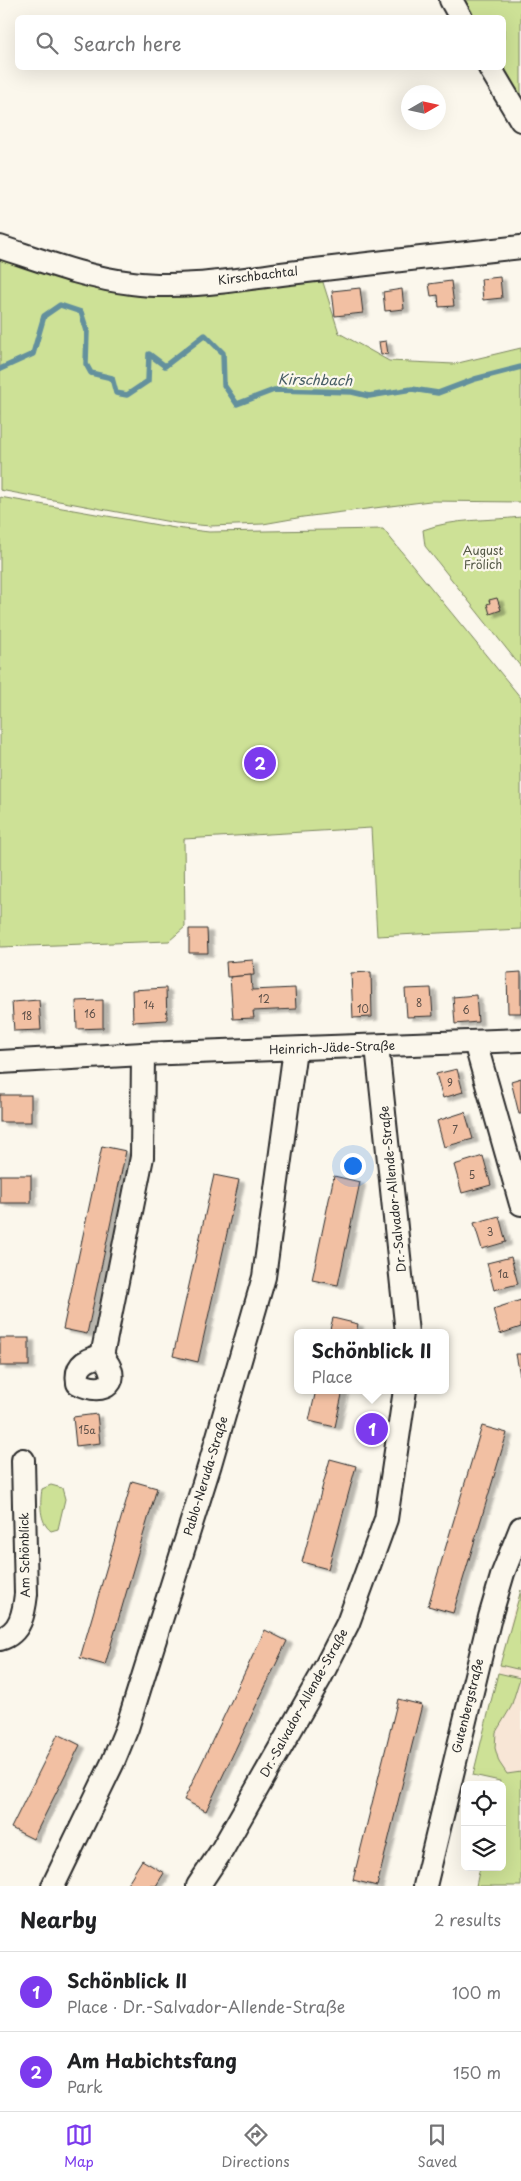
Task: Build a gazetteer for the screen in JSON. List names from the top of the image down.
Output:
{
  "streets": {
    "street": [
      "Kirschbachtal",
      "Heinrich-Jäde-Straße",
      "Dr.-Salvador-Allende-Straße",
      "Pablo-Neruda-Straße",
      "Am Schönblick",
      "Gutenbergstraße"
    ]
  },
  "crossings": [
    ["Heinrich-Jäde-Straße", "Dr.-Salvador-Allende-Straße"],
    ["Heinrich-Jäde-Straße", "Pablo-Neruda-Straße"]
  ],
  "water": ["Kirschbach"],
  "parks": ["August Frölich"],
  "house_numbers": [
    "12",
    "8",
    "14",
    "10",
    "6",
    "16",
    "18",
    "9",
    "7",
    "5",
    "3",
    "1a",
    "15a"
  ],
  "north": "right",
  "page": {
    "search": "Search here",
    "pins": ["2", "1"],
    "popup": ["Schönblick II", "Place"],
    "heading": ["Nearby", "2 results"],
    "list": [
      {
        "mark": "1",
        "name": "Schönblick II",
        "note": "Place · Dr.-Salvador-Allende-Straße",
        "value": "100 m"
      },
      {
        "mark": "2",
        "name": "Am Habichtsfang",
        "note": "Park",
        "value": "150 m"
      }
    ],
    "nav": ["Map", "Directions", "Saved"]
  }
}
